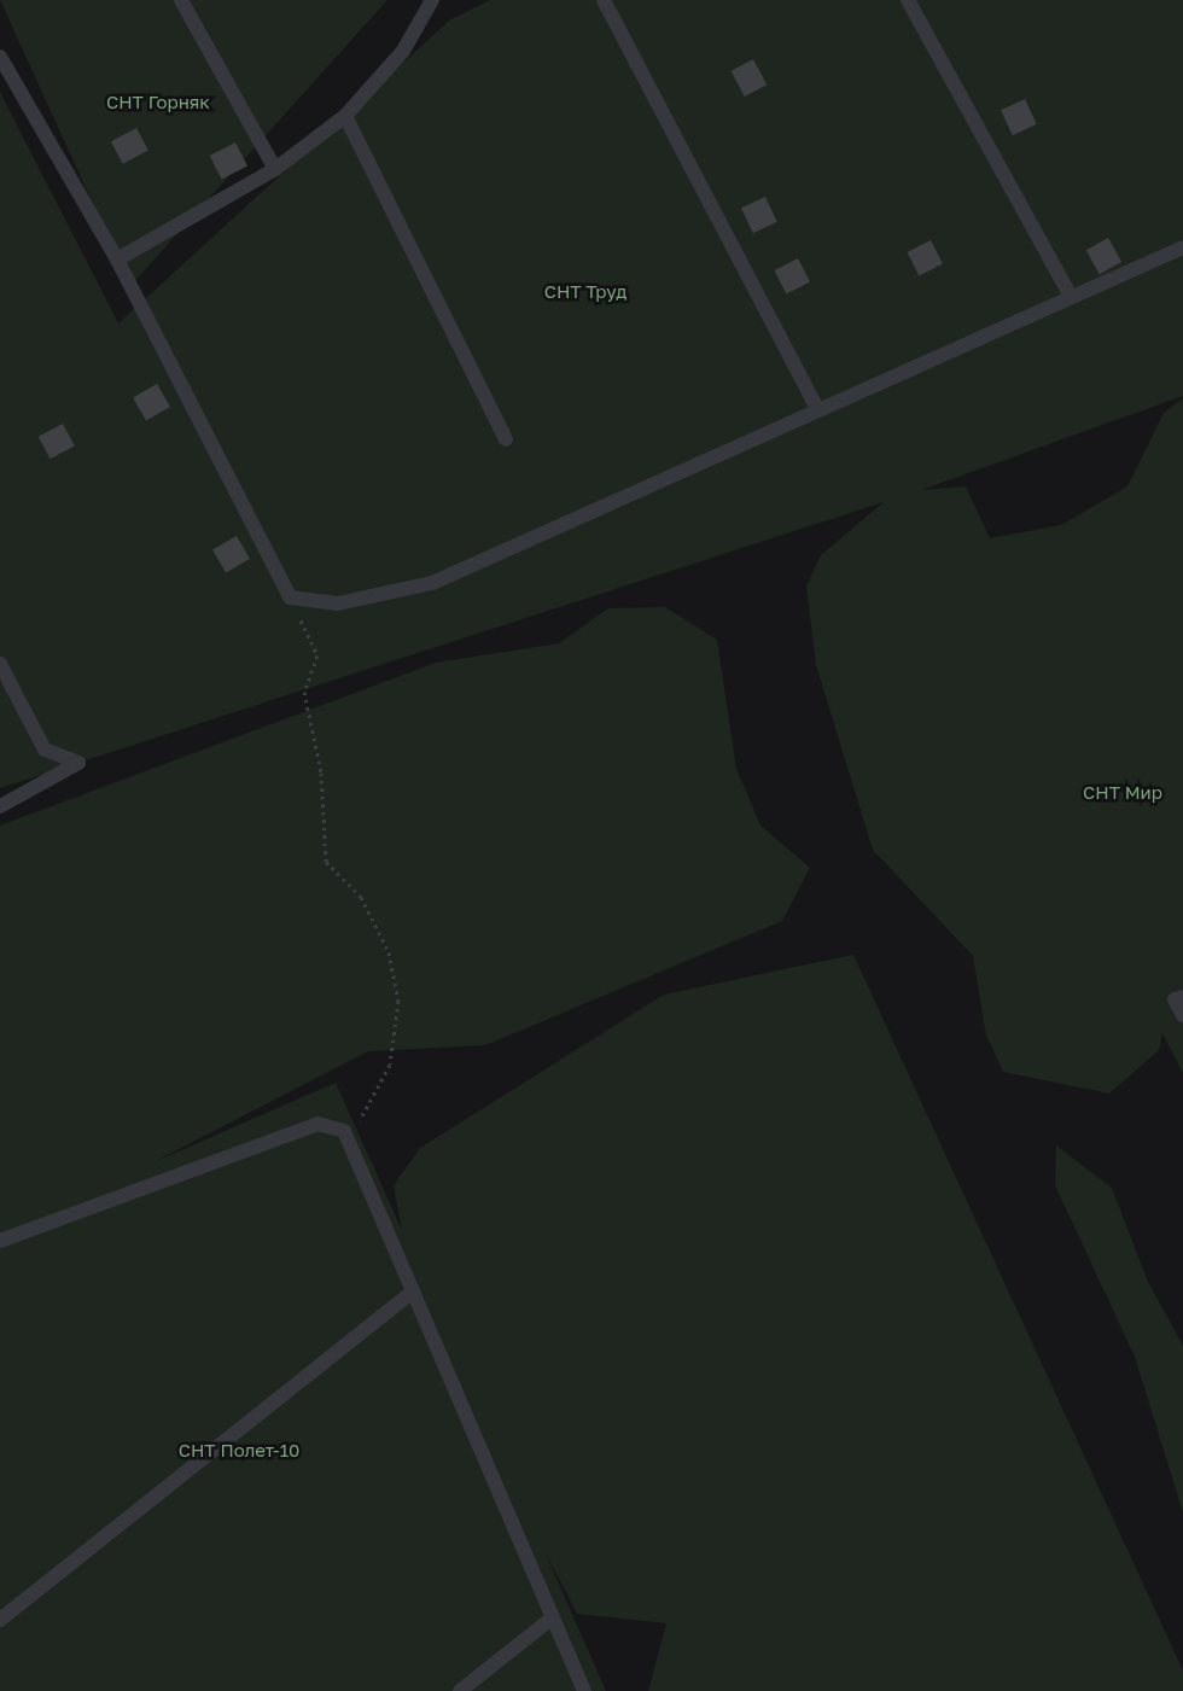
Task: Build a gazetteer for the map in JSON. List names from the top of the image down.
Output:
{
  "parks": [
    "СНТ Горняк",
    "СНТ Труд",
    "СНТ Мир",
    "СНТ Полет-10"
  ]
}
